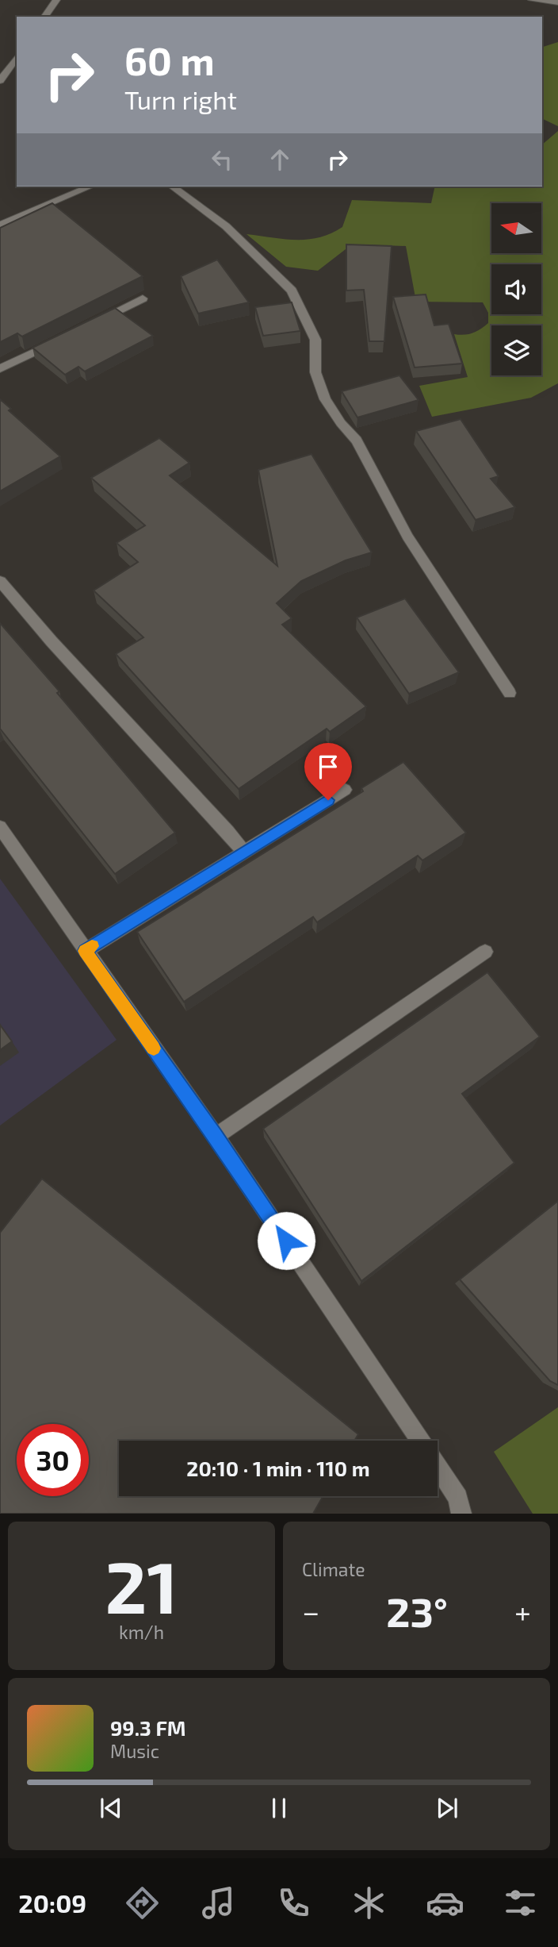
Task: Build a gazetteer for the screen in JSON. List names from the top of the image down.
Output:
{
  "north": "left",
  "page": {
    "turn": ["60 m", "Turn right"],
    "limit": "30",
    "trip": "20:10 · 1 min · 110 m",
    "tile": [
      ["21", "km/h"],
      "Climate"
    ],
    "heat": ["−", "23°", "+"],
    "song": ["99.3 FM", "Music"],
    "tabs": "20:09"
  }
}
